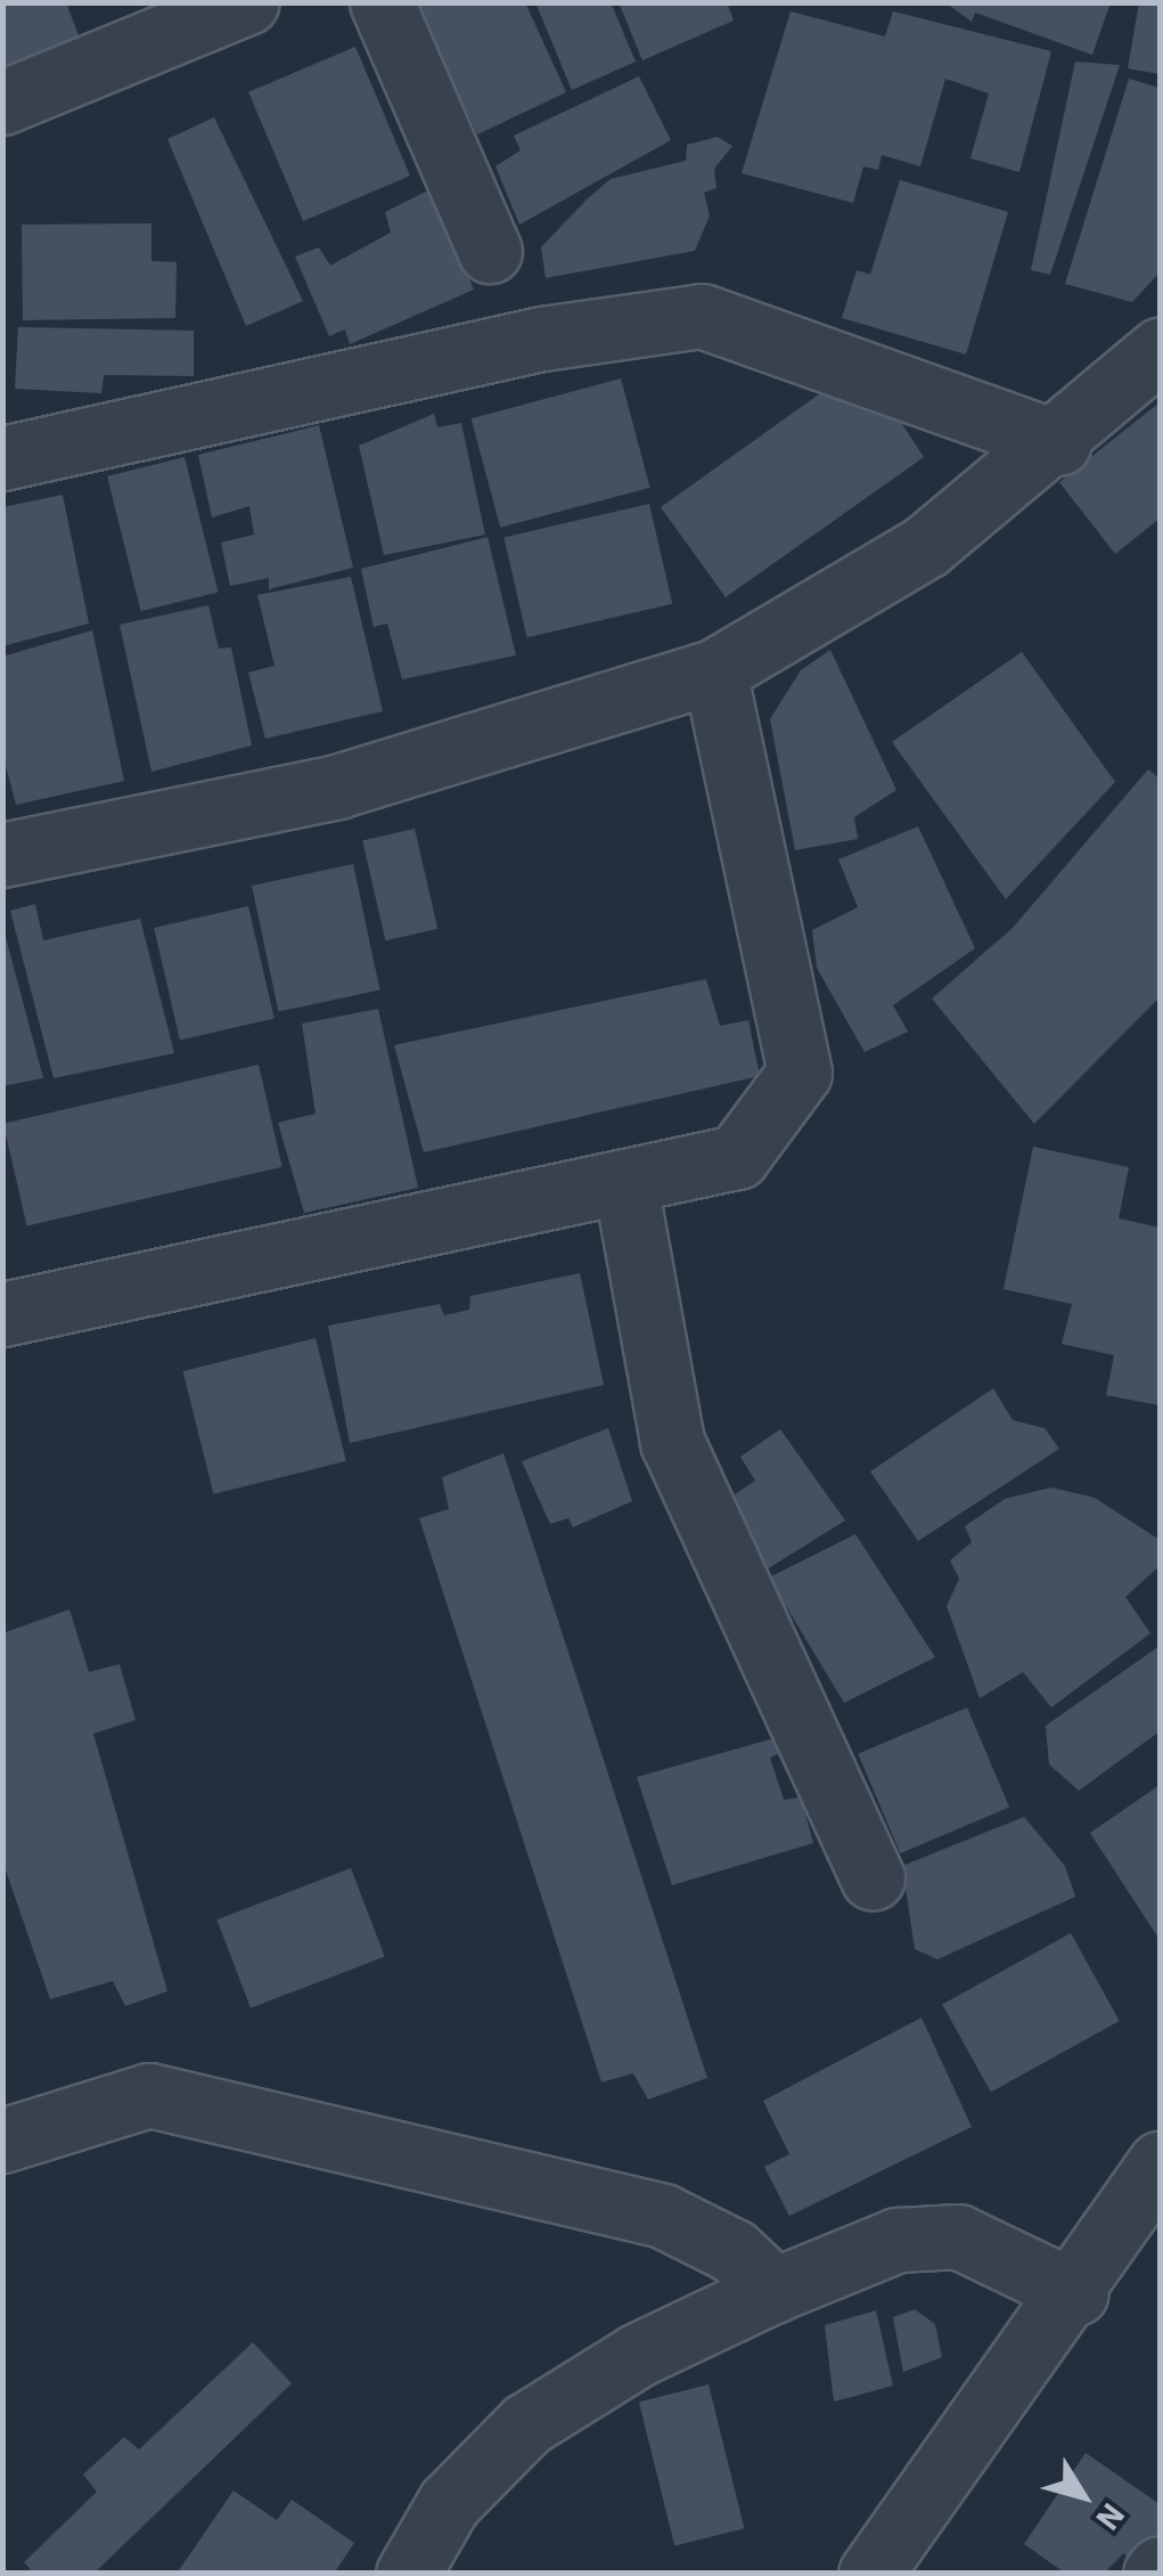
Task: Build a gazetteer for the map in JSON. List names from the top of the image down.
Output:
{
  "north": "bottom right"
}
